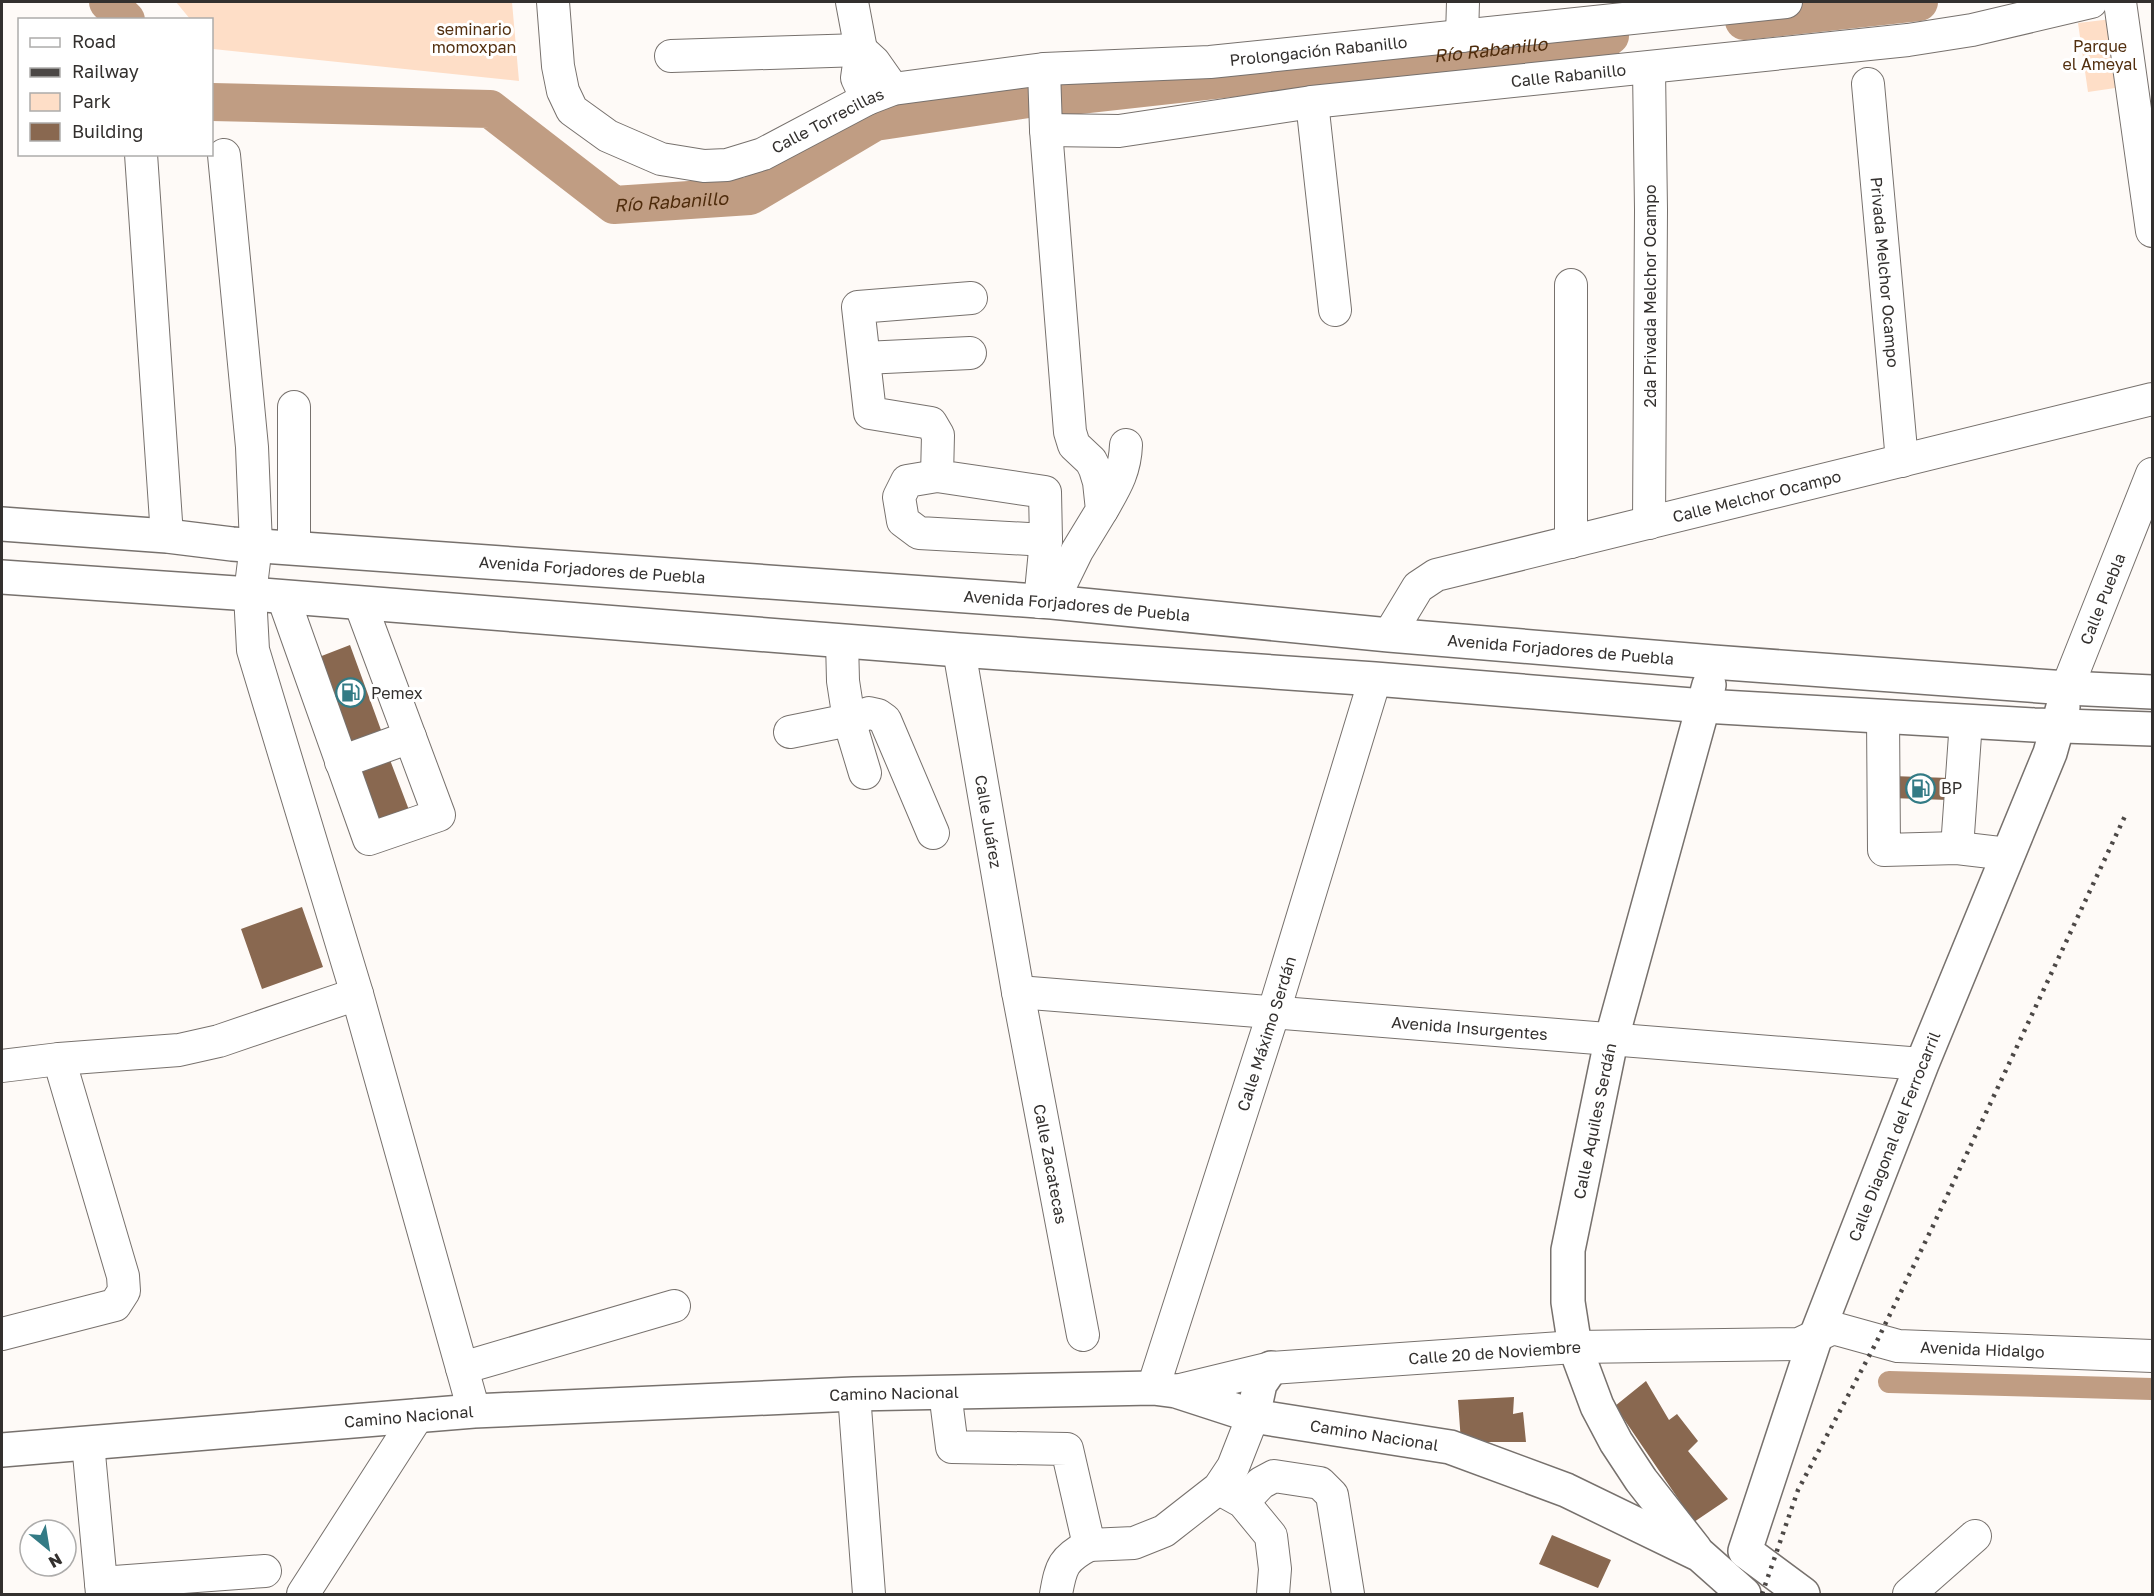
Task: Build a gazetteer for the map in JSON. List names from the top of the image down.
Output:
{
  "streets": {
    "main road": [
      "Avenida Forjadores de Puebla",
      "Calle Puebla",
      "Calle Aquiles Serdán",
      "Calle Diagonal del Ferrocarril",
      "Camino Nacional"
    ],
    "street": [
      "Prolongación Rabanillo",
      "Calle Rabanillo",
      "Calle Torrecillas",
      "Privada Melchor Ocampo",
      "2da Privada Melchor Ocampo",
      "Calle Melchor Ocampo",
      "Calle Juárez",
      "Avenida Insurgentes",
      "Calle Máximo Serdán",
      "Calle Zacatecas",
      "Avenida Hidalgo",
      "Calle 20 de Noviembre"
    ]
  },
  "crossings": [
    ["Prolongación Rabanillo", "Calle Torrecillas"],
    ["Calle Rabanillo", "2da Privada Melchor Ocampo"],
    ["Privada Melchor Ocampo", "Calle Melchor Ocampo"],
    ["2da Privada Melchor Ocampo", "Calle Melchor Ocampo"],
    ["Calle Melchor Ocampo", "Avenida Forjadores de Puebla"],
    ["Avenida Forjadores de Puebla", "Calle Puebla"],
    ["Avenida Forjadores de Puebla", "Calle Aquiles Serdán"],
    ["Calle Puebla", "Calle Diagonal del Ferrocarril"],
    ["Calle Juárez", "Avenida Insurgentes"],
    ["Calle Juárez", "Calle Zacatecas"],
    ["Avenida Insurgentes", "Calle Máximo Serdán"],
    ["Avenida Insurgentes", "Calle Aquiles Serdán"],
    ["Avenida Insurgentes", "Calle Diagonal del Ferrocarril"],
    ["Avenida Insurgentes", "Calle Zacatecas"],
    ["Calle Máximo Serdán", "Calle 20 de Noviembre"],
    ["Calle Máximo Serdán", "Camino Nacional"],
    ["Calle Aquiles Serdán", "Calle 20 de Noviembre"],
    ["Calle Aquiles Serdán", "Camino Nacional"],
    ["Calle Diagonal del Ferrocarril", "Avenida Hidalgo"],
    ["Calle Diagonal del Ferrocarril", "Calle 20 de Noviembre"],
    ["Avenida Hidalgo", "Calle 20 de Noviembre"],
    ["Calle 20 de Noviembre", "Camino Nacional"]
  ],
  "water": ["Río Rabanillo"],
  "parks": ["seminario momoxpan", "Parque el Ameyal"],
  "places": {
    "fuel station": ["Pemex", "BP"]
  },
  "legend": [
    "Road",
    "Railway",
    "Park",
    "Building"
  ],
  "north": "bottom right"
}
